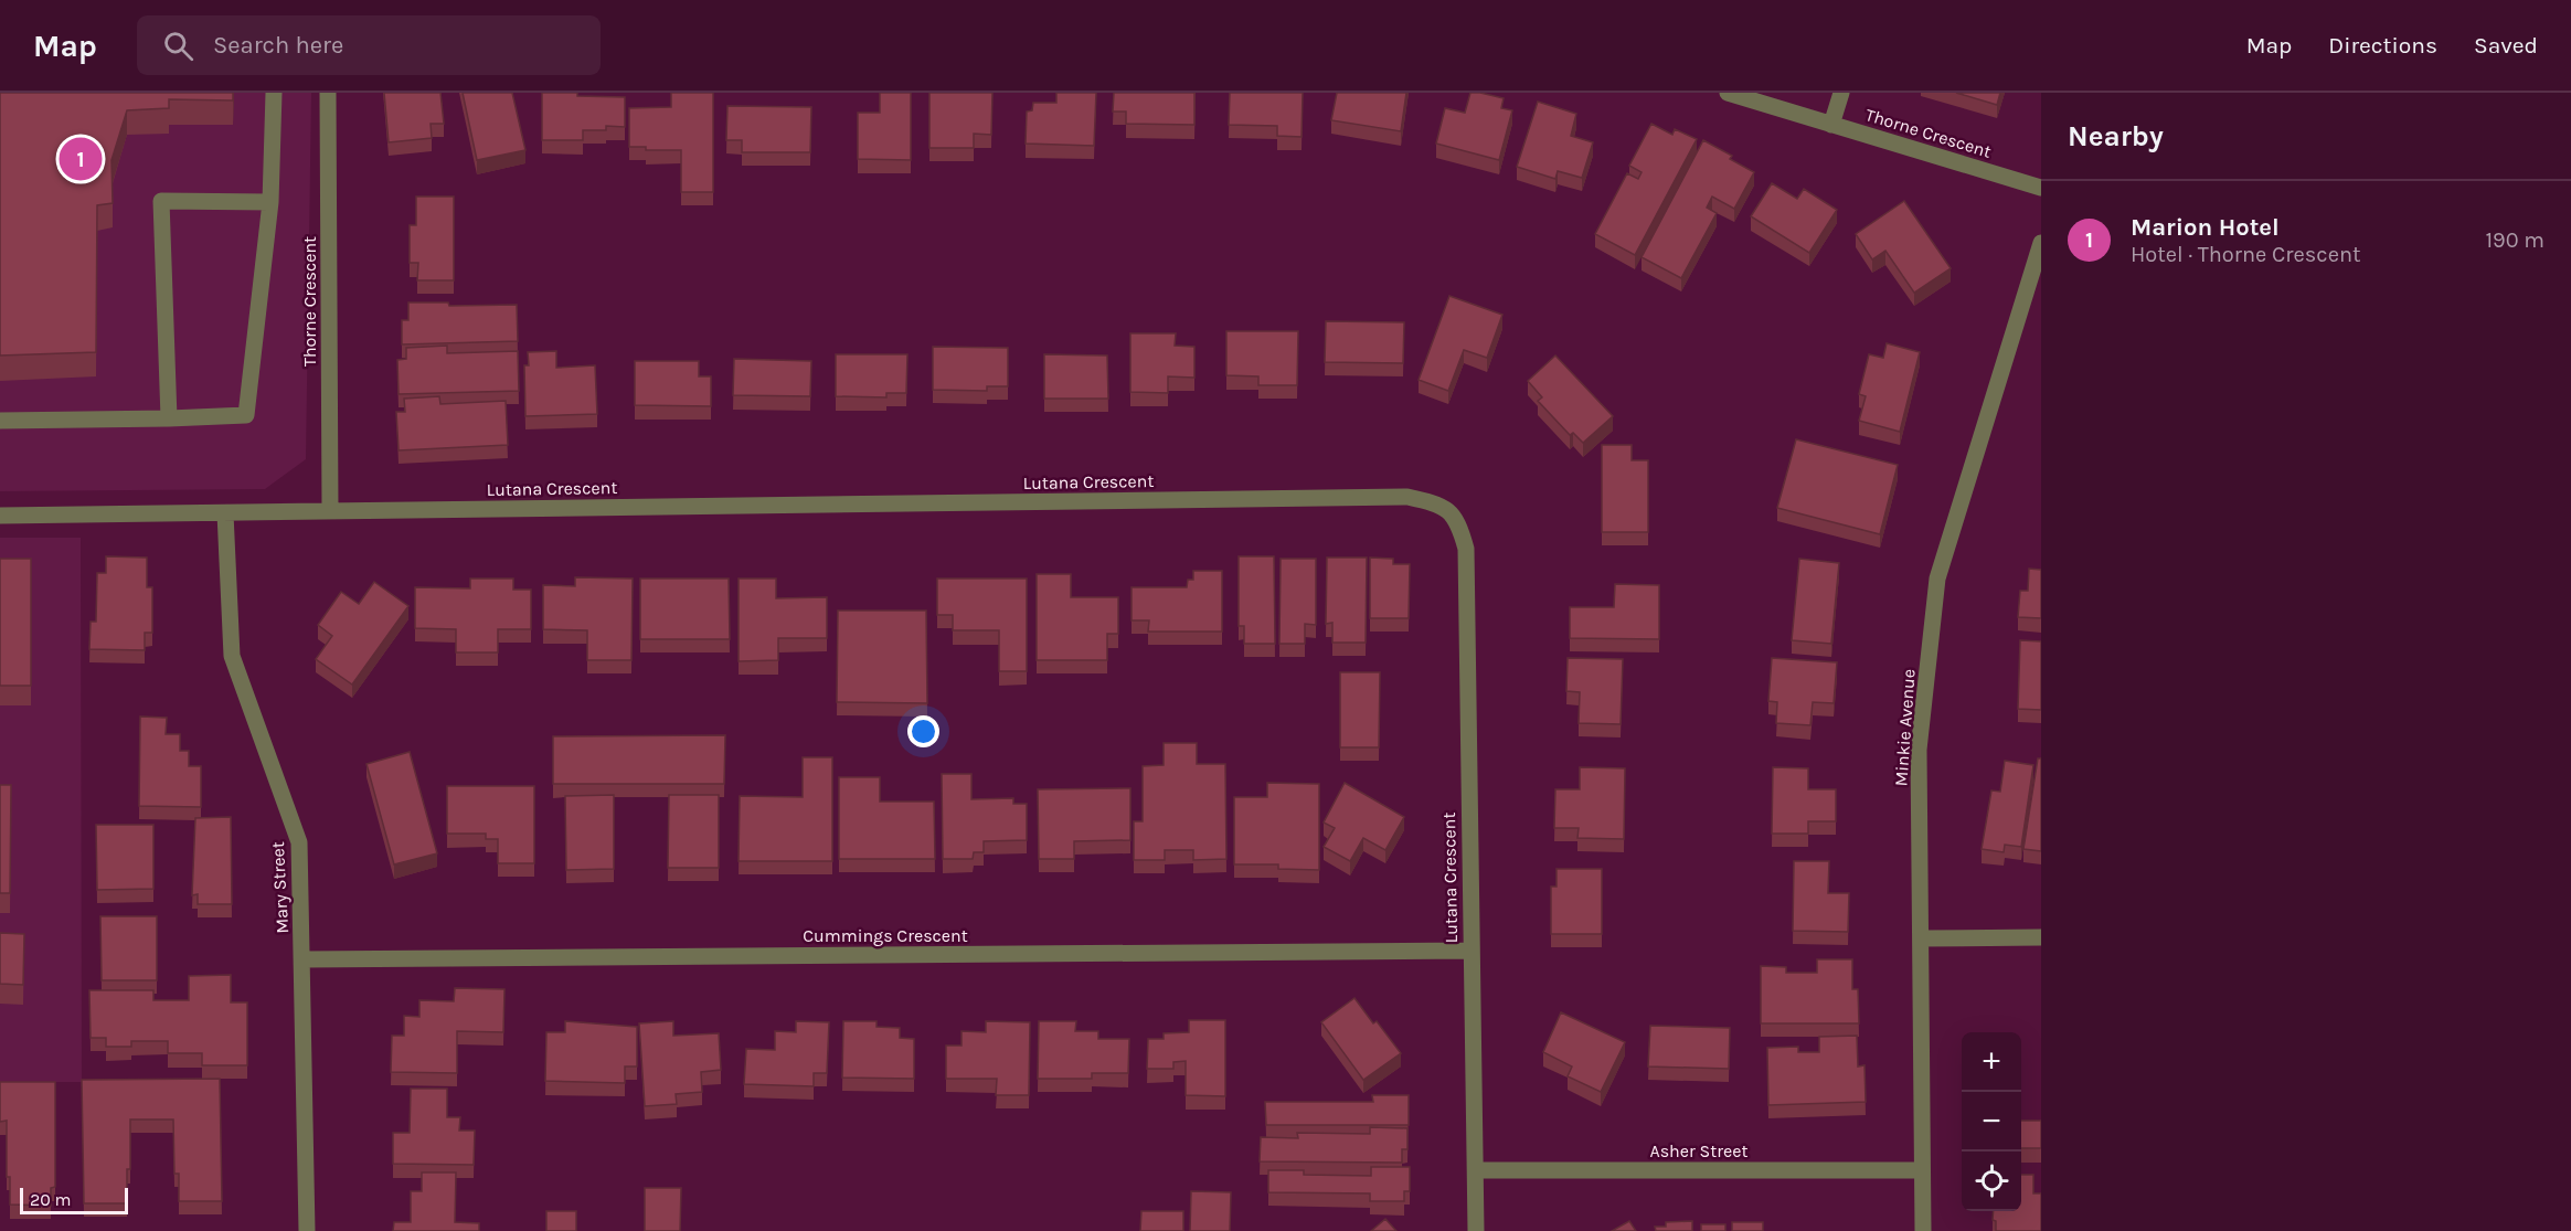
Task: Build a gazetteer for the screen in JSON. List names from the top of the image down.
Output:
{
  "streets": {
    "street": [
      "Thorne Crescent",
      "Lutana Crescent",
      "Minkie Avenue",
      "Mary Street",
      "Cummings Crescent",
      "Asher Street"
    ]
  },
  "crossings": [
    ["Thorne Crescent", "Lutana Crescent"],
    ["Lutana Crescent", "Mary Street"],
    ["Lutana Crescent", "Cummings Crescent"],
    ["Lutana Crescent", "Asher Street"],
    ["Minkie Avenue", "Asher Street"],
    ["Mary Street", "Cummings Crescent"]
  ],
  "scale_bar": "20 m",
  "page": {
    "header": "Map",
    "search": "Search here",
    "nav": ["Map", "Directions", "Saved"],
    "heading": "Nearby",
    "pins": "1",
    "list": [
      {
        "mark": "1",
        "name": "Marion Hotel",
        "note": "Hotel · Thorne Crescent",
        "value": "190 m"
      }
    ],
    "map_buttons": ["+", "−"],
    "scale": "20 m"
  }
}
